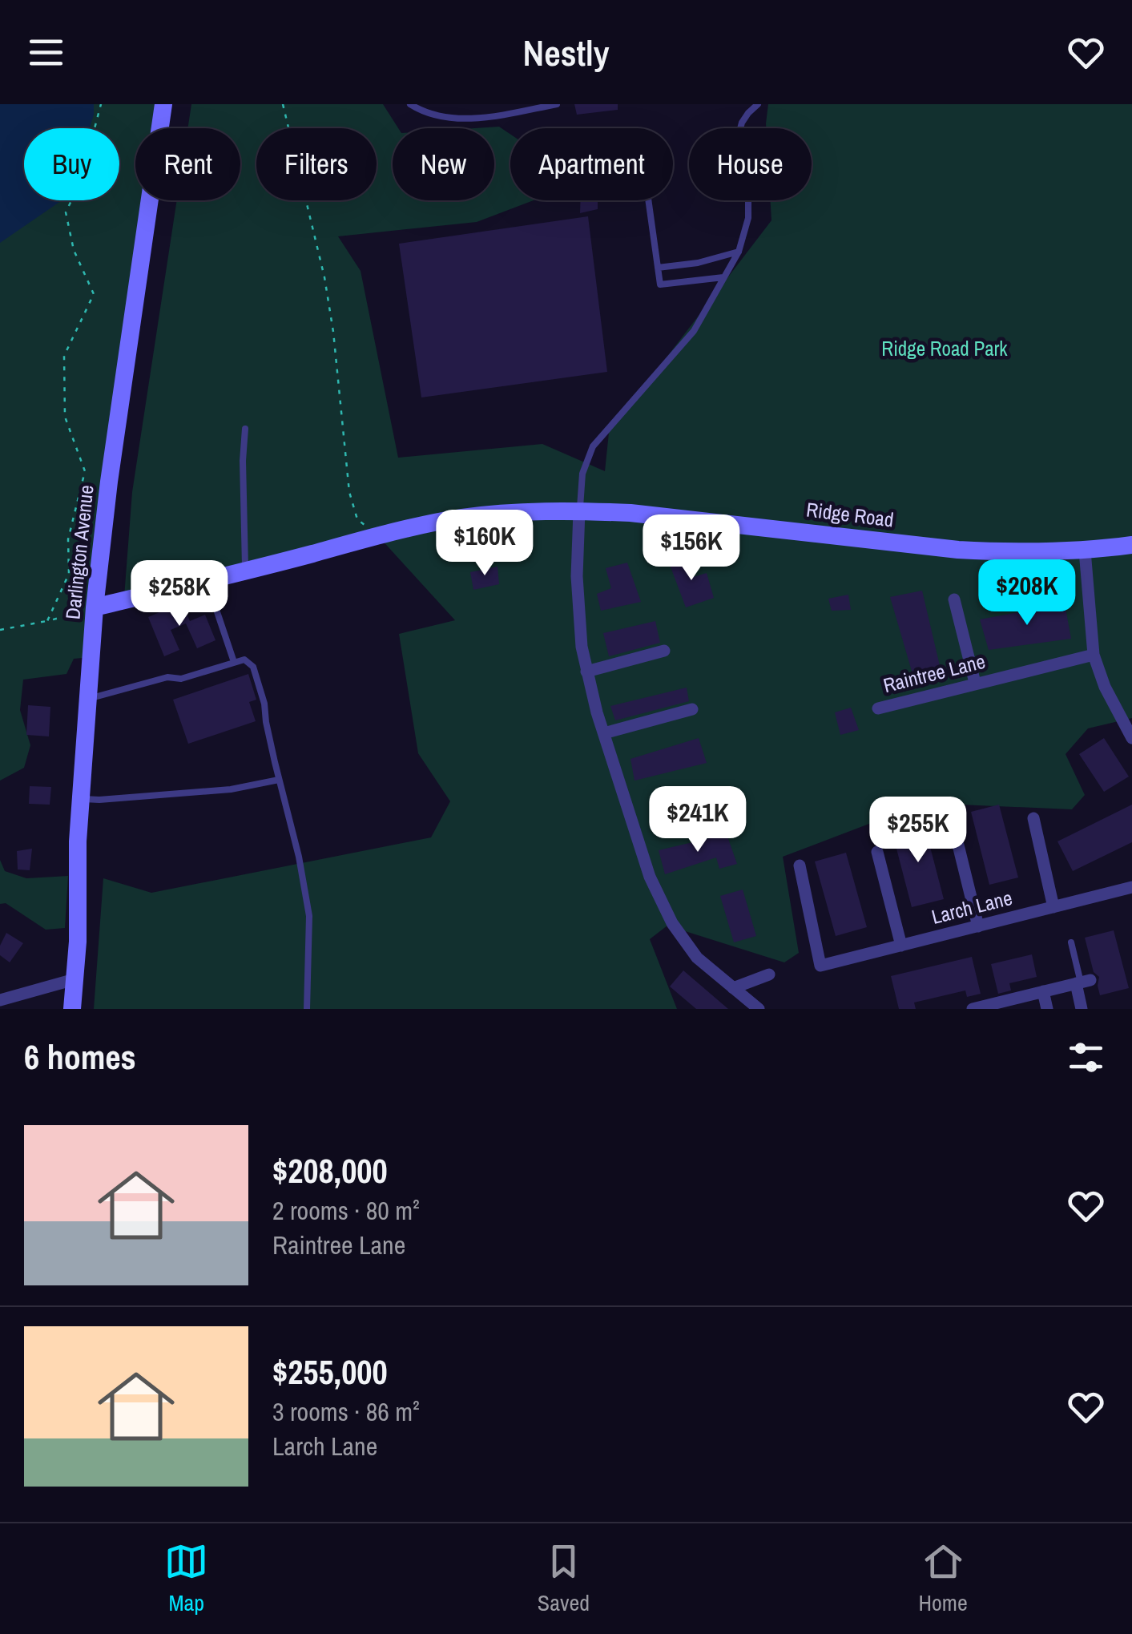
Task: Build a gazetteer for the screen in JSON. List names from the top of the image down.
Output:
{
  "streets": {
    "street": [
      "Ridge Road",
      "Darlington Avenue",
      "Raintree Lane",
      "Larch Lane"
    ]
  },
  "crossings": [
    ["Ridge Road", "Darlington Avenue"]
  ],
  "parks": ["Ridge Road Park"],
  "page": {
    "header": "Nestly",
    "chip": [
      "Buy",
      "Rent",
      "Filters",
      "New",
      "Apartment",
      "House"
    ],
    "price": [
      "$160K",
      "$156K",
      "$208K",
      "$258K",
      "$241K",
      "$255K"
    ],
    "heading": "6 homes",
    "list": [
      {
        "name": "$208,000",
        "note": "2 rooms · 80 m² · Raintree Lane"
      },
      {
        "name": "$255,000",
        "note": "3 rooms · 86 m² · Larch Lane"
      }
    ],
    "tabs": ["Map", "Saved", "Home"]
  }
}
